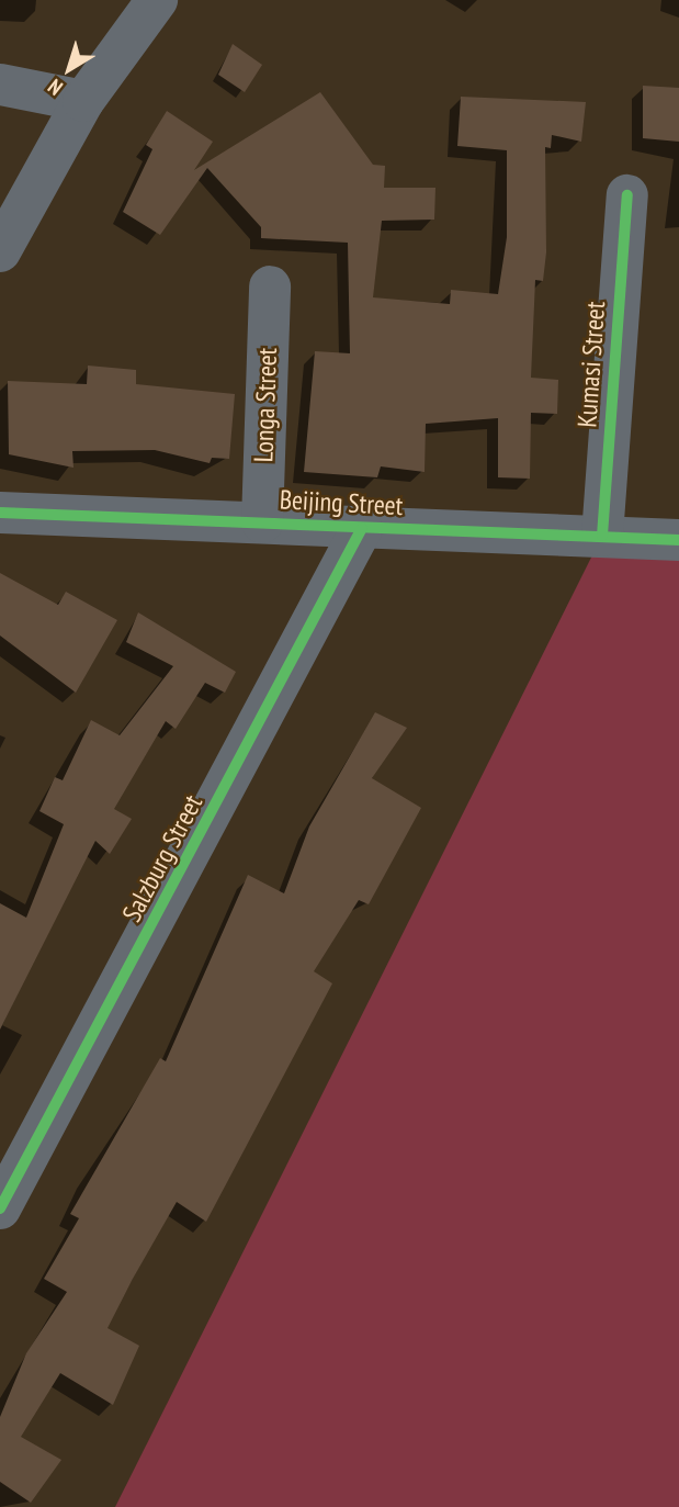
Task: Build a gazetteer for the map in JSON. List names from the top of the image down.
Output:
{
  "streets": {
    "street": [
      "Kumasi Street",
      "Longa Street",
      "Beijing Street",
      "Salzburg Street"
    ]
  },
  "crossings": [
    ["Kumasi Street", "Beijing Street"],
    ["Longa Street", "Beijing Street"],
    ["Beijing Street", "Salzburg Street"]
  ],
  "north": "bottom left"
}
